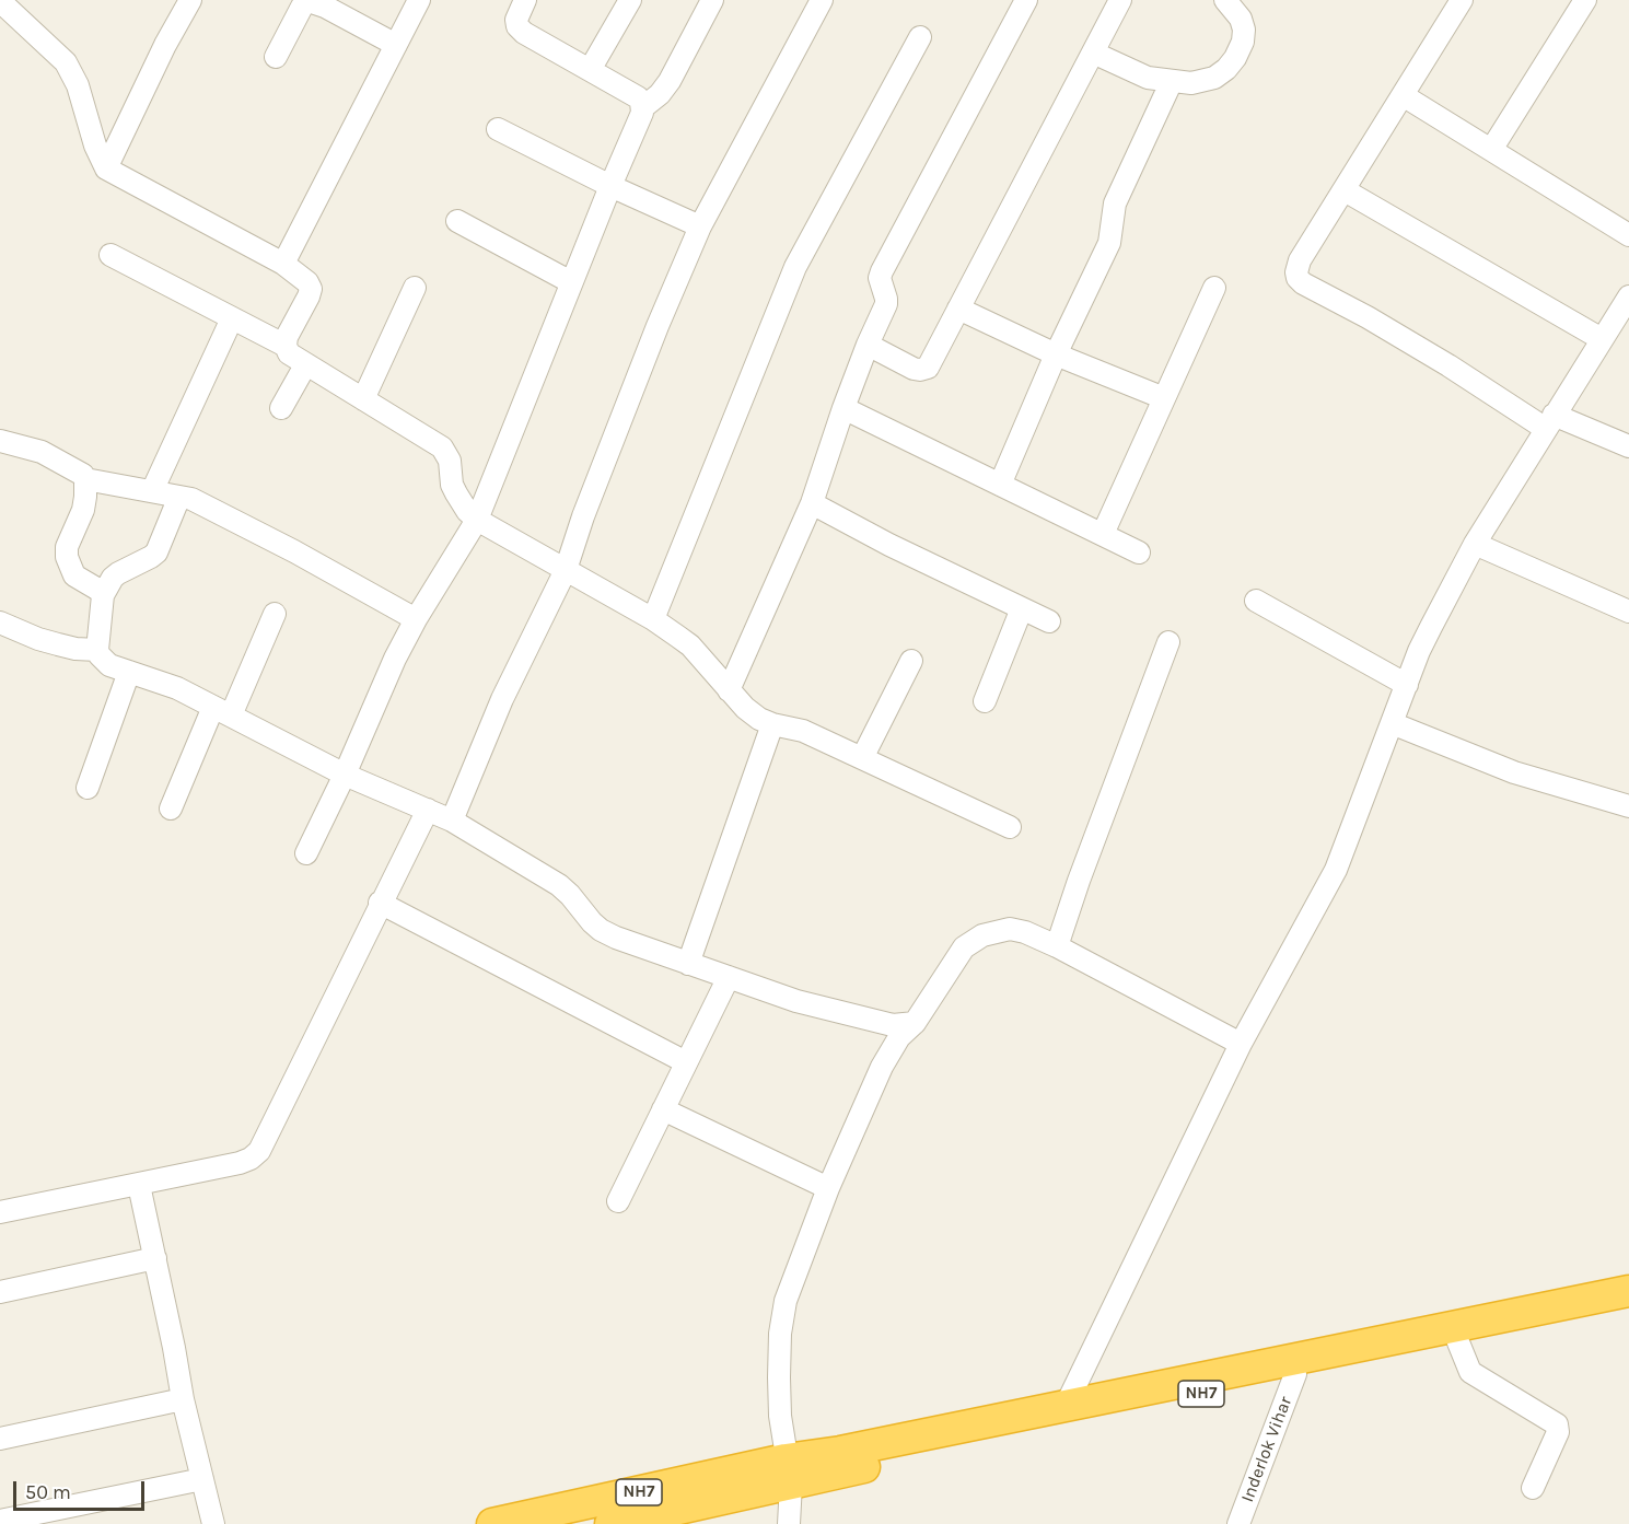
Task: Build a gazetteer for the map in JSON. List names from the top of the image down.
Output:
{
  "streets": {
    "highway": ["NH7"],
    "street": ["Inderlok Vihar"]
  },
  "crossings": [
    ["NH7", "Inderlok Vihar"]
  ],
  "scale_bar": "50 m"
}
